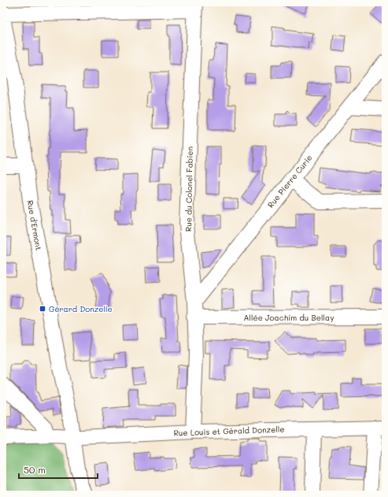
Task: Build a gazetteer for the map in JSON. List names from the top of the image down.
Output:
{
  "streets": {
    "street": [
      "Rue Pierre Curie",
      "Rue du Colonel Fabien",
      "Rue d'Ermont",
      "Allée Joachim du Bellay",
      "Rue Louis et Gérald Donzelle"
    ]
  },
  "crossings": [
    ["Rue Pierre Curie", "Rue du Colonel Fabien"],
    ["Rue du Colonel Fabien", "Allée Joachim du Bellay"],
    ["Rue du Colonel Fabien", "Rue Louis et Gérald Donzelle"],
    ["Rue d'Ermont", "Rue Louis et Gérald Donzelle"]
  ],
  "places": {
    "transit": ["Gérard Donzelle"]
  },
  "scale_bar": "50 m"
}
